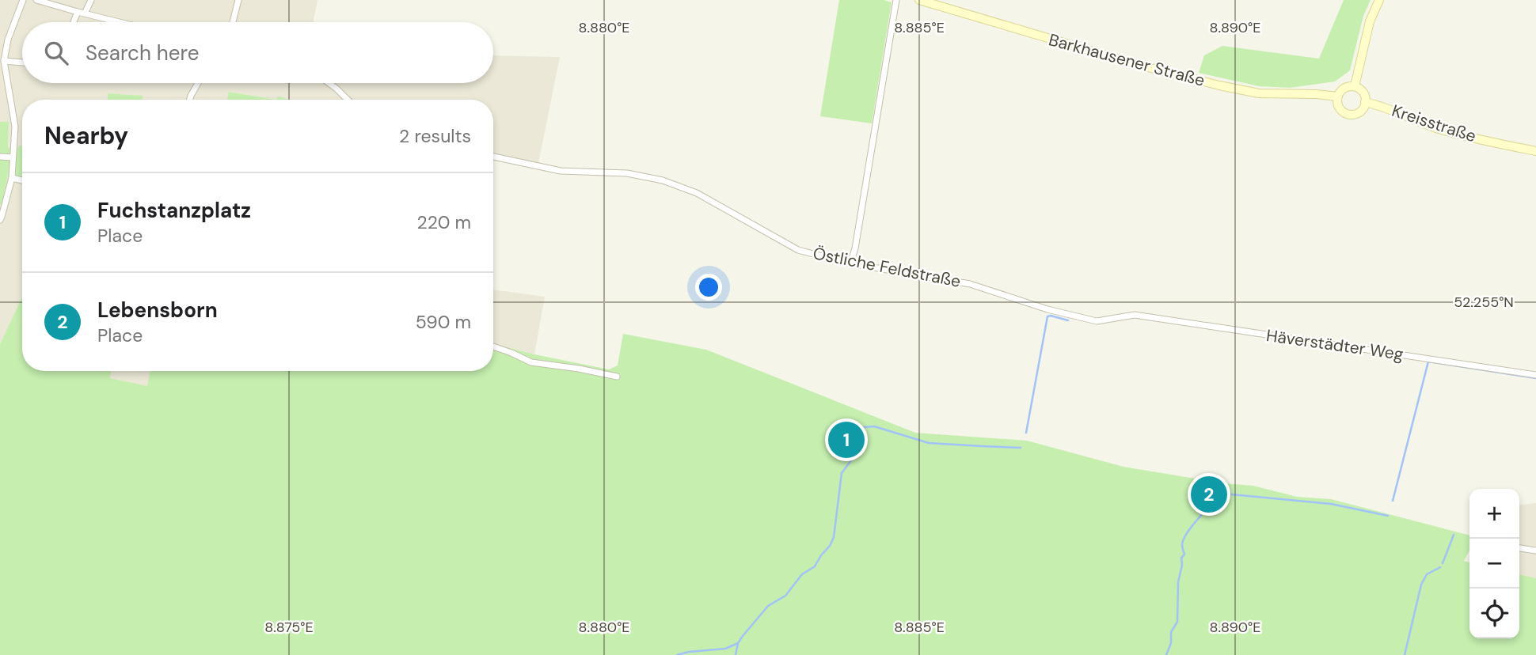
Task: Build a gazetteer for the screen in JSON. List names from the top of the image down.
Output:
{
  "streets": {
    "main road": ["Barkhausener Straße", "Kreisstraße"],
    "street": ["Östliche Feldstraße", "Häverstädter Weg"]
  },
  "crossings": [
    ["Barkhausener Straße", "Kreisstraße"],
    ["Östliche Feldstraße", "Häverstädter Weg"]
  ],
  "page": {
    "search": "Search here",
    "heading": ["Nearby", "2 results"],
    "list": [
      {
        "mark": "1",
        "name": "Fuchstanzplatz",
        "note": "Place",
        "value": "220 m"
      },
      {
        "mark": "2",
        "name": "Lebensborn",
        "note": "Place",
        "value": "590 m"
      }
    ],
    "pins": ["1", "2"],
    "map_buttons": ["+", "−"]
  },
  "coordinates": [
    "8.880°E",
    "8.885°E",
    "8.890°E",
    "52.255°N",
    "8.875°E"
  ]
}
